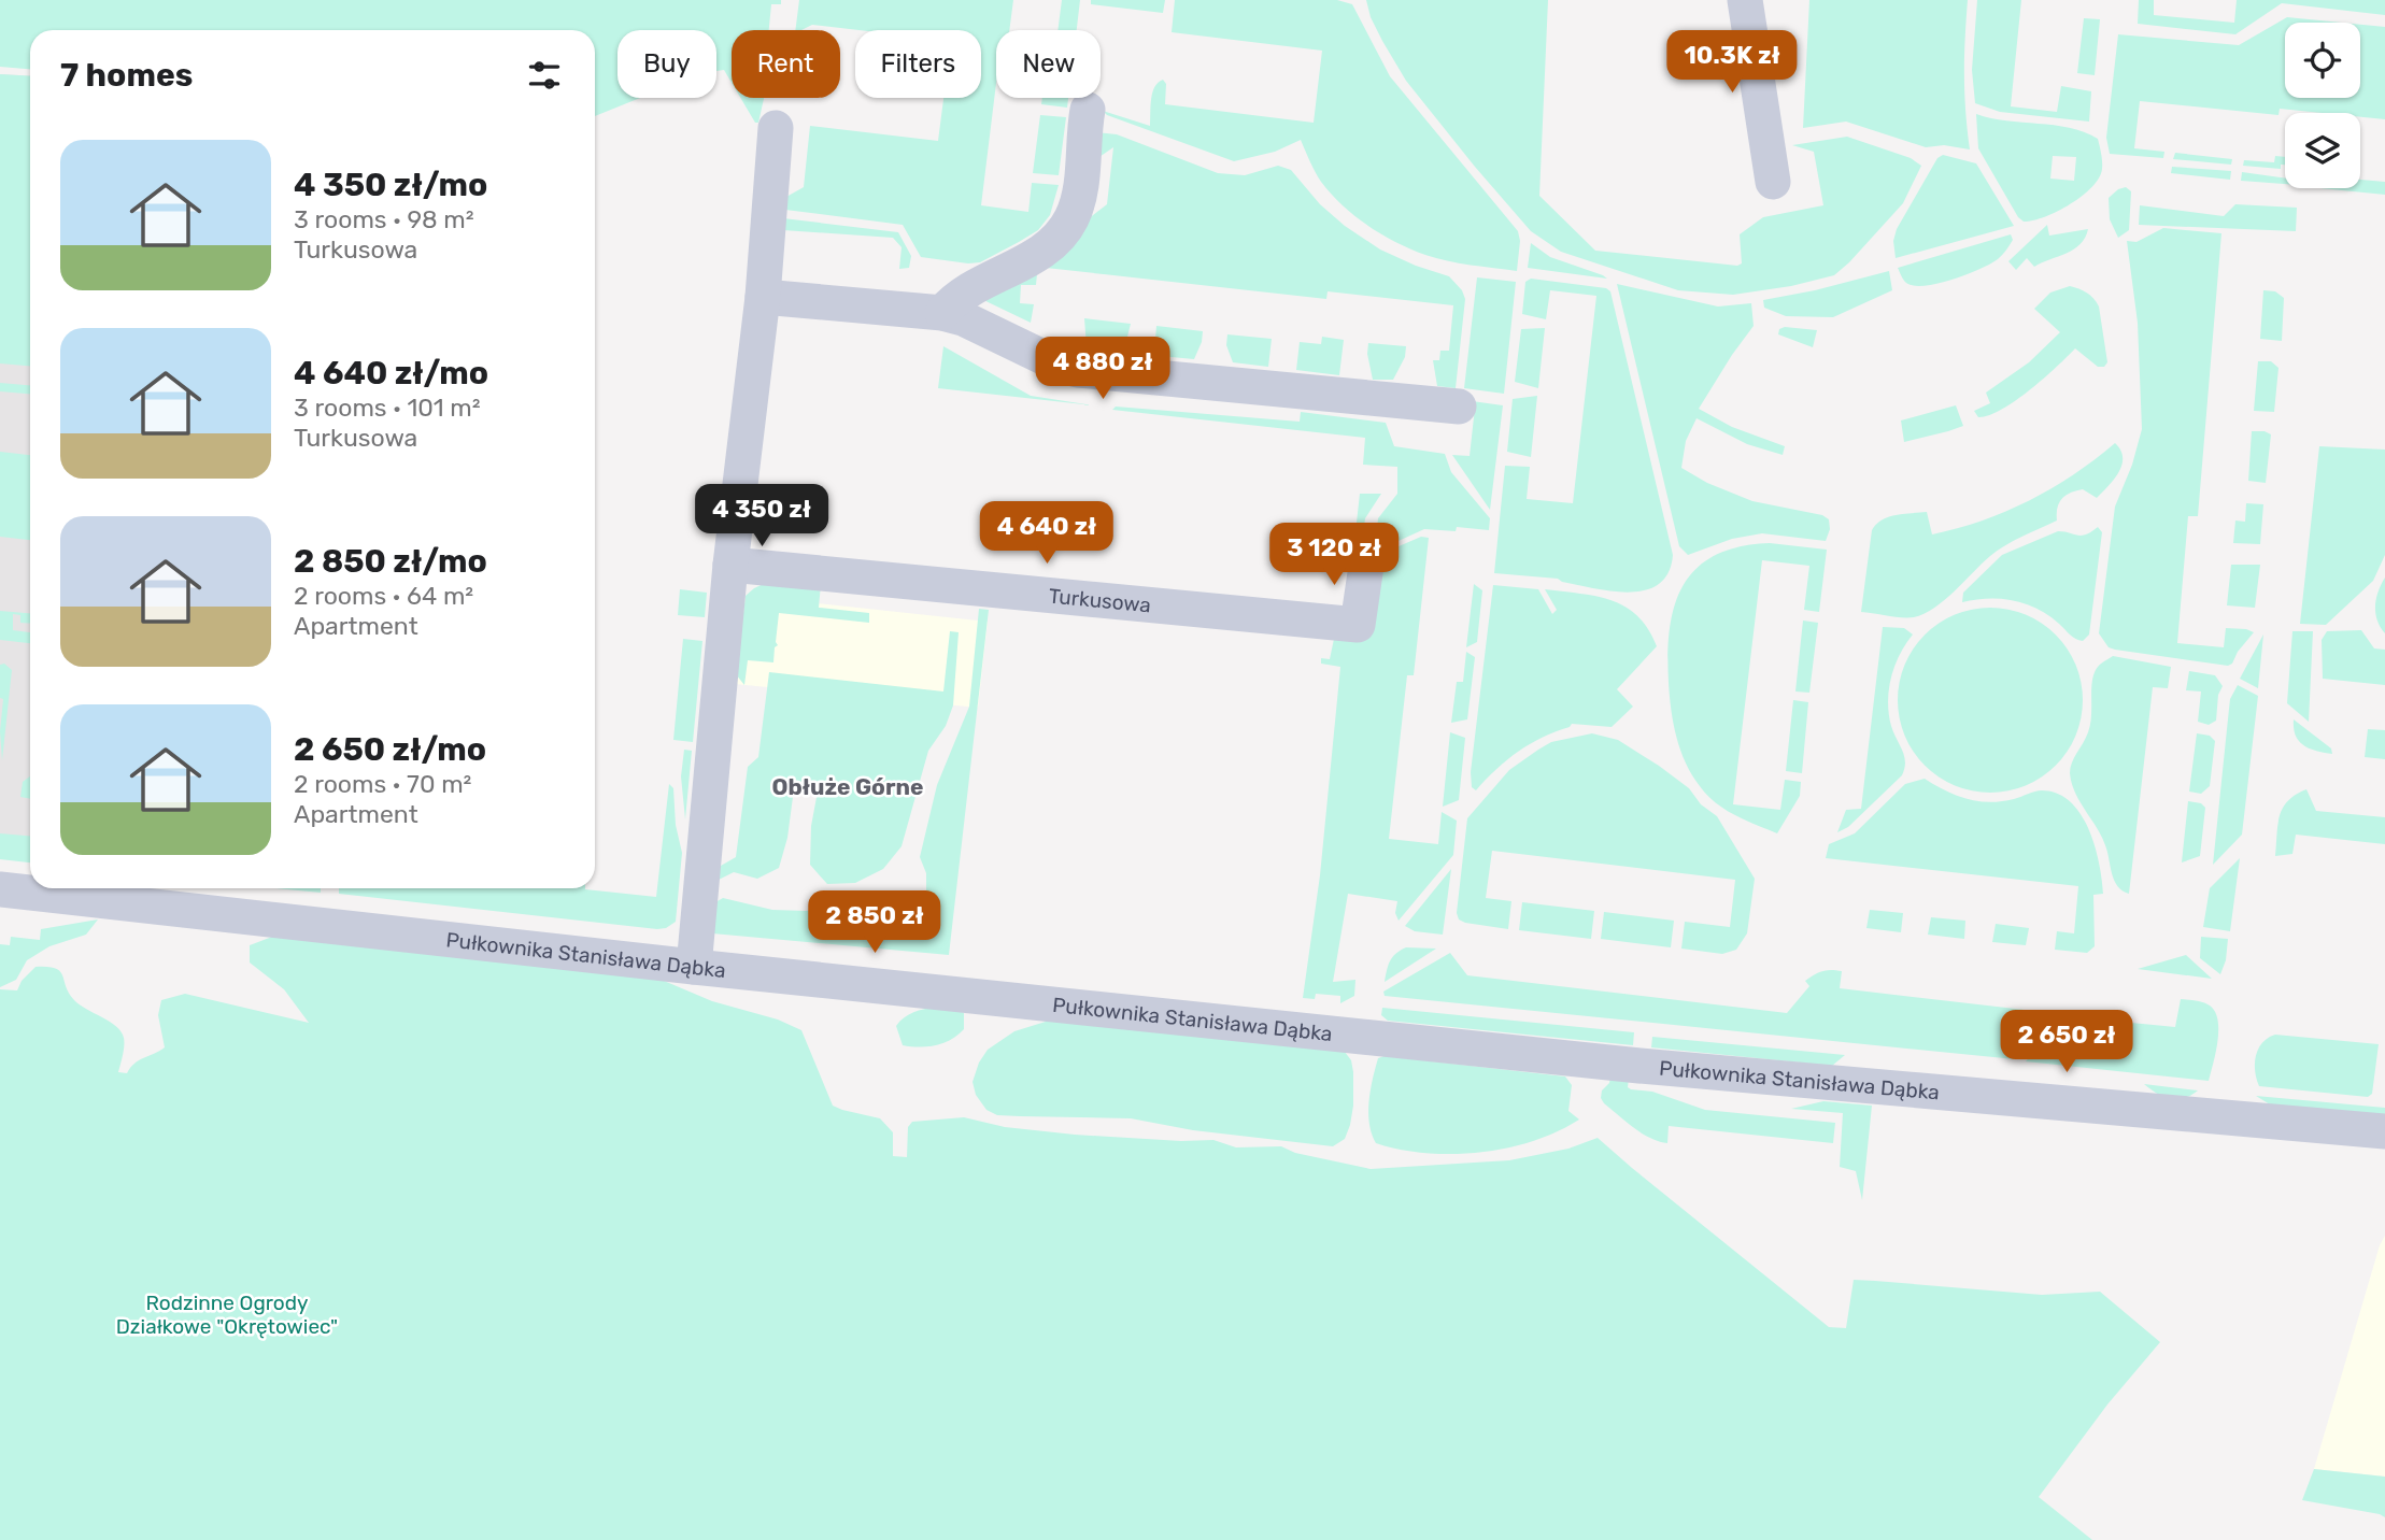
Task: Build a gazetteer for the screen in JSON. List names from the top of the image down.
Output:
{
  "streets": {
    "street": ["Turkusowa", "Pułkownika Stanisława Dąbka"]
  },
  "districts": ["Obłuże Górne"],
  "parks": ["Rodzinne Ogrody Działkowe \"Okrętowiec\""],
  "page": {
    "price": [
      "10.3K zł",
      "4 880 zł",
      "4 350 zł",
      "4 640 zł",
      "3 120 zł",
      "2 850 zł",
      "2 650 zł"
    ],
    "chip": [
      "Buy",
      "Rent",
      "Filters",
      "New"
    ],
    "heading": "7 homes",
    "list": [
      {
        "name": "4 350 zł/mo",
        "note": "3 rooms · 98 m² · Turkusowa"
      },
      {
        "name": "4 640 zł/mo",
        "note": "3 rooms · 101 m² · Turkusowa"
      },
      {
        "name": "2 850 zł/mo",
        "note": "2 rooms · 64 m² · Apartment"
      },
      {
        "name": "2 650 zł/mo",
        "note": "2 rooms · 70 m² · Apartment"
      }
    ]
  }
}
